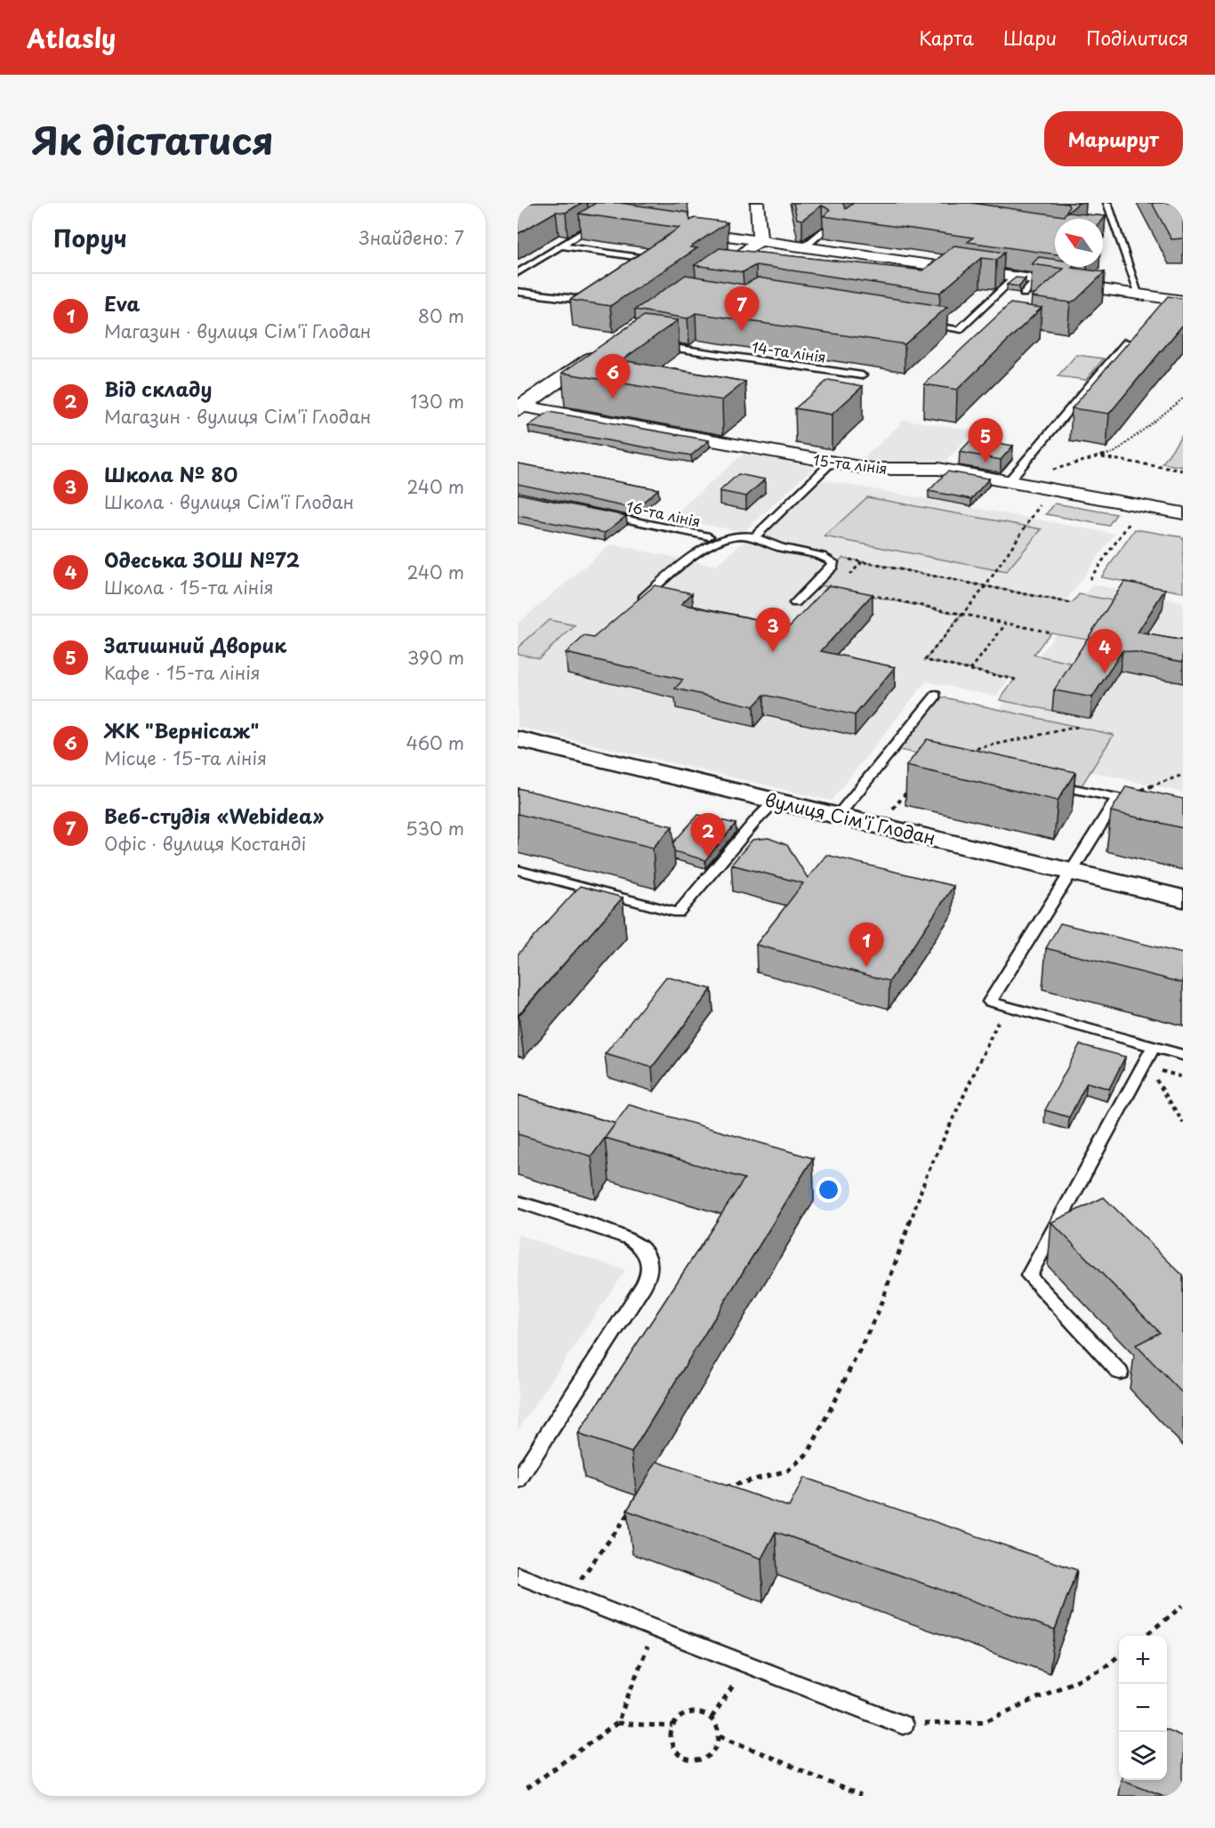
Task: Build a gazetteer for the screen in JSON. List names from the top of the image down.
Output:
{
  "streets": {
    "street": ["15-та лінія", "вулиця Сім'ї Глодан"],
    "lane": ["14-та лінія", "16-та лінія"]
  },
  "north": "top left",
  "page": {
    "header": "Atlasly",
    "nav": ["Карта", "Шари", "Поділитися"],
    "title": "Як дістатися",
    "buttons": "Маршрут",
    "heading": ["Поруч", "Знайдено: 7"],
    "list": [
      {
        "mark": "1",
        "name": "Eva",
        "note": "Магазин · вулиця Сім'ї Глодан",
        "value": "80 m"
      },
      {
        "mark": "2",
        "name": "Від складу",
        "note": "Магазин · вулиця Сім'ї Глодан",
        "value": "130 m"
      },
      {
        "mark": "3",
        "name": "Школа № 80",
        "note": "Школа · вулиця Сім'ї Глодан",
        "value": "240 m"
      },
      {
        "mark": "4",
        "name": "Одеська ЗОШ №72",
        "note": "Школа · 15-та лінія",
        "value": "240 m"
      },
      {
        "mark": "5",
        "name": "Затишний Дворик",
        "note": "Кафе · 15-та лінія",
        "value": "390 m"
      },
      {
        "mark": "6",
        "name": "ЖК \"Вернісаж\"",
        "note": "Місце · 15-та лінія",
        "value": "460 m"
      },
      {
        "mark": "7",
        "name": "Веб-студія «Webidea»",
        "note": "Офіс · вулиця Костанді",
        "value": "530 m"
      }
    ],
    "pins": [
      "7",
      "6",
      "5",
      "3",
      "4",
      "2",
      "1"
    ],
    "map_buttons": ["+", "−"]
  }
}
